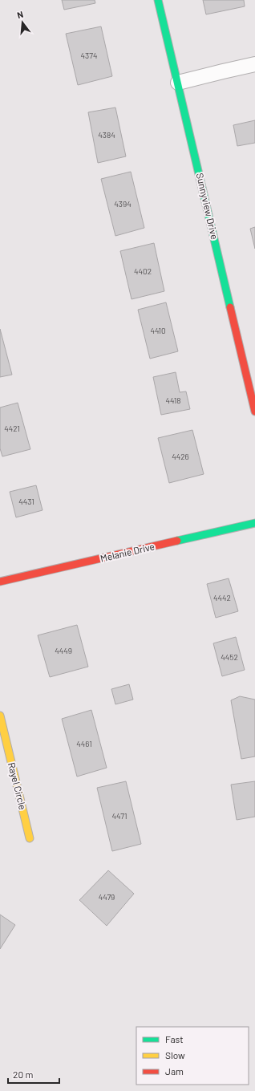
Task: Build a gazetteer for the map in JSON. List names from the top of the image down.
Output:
{
  "streets": {
    "street": ["Sunnyview Drive", "Melanie Drive", "Rayel Circle"]
  },
  "house_numbers": [
    "4374",
    "4384",
    "4394",
    "4402",
    "4410",
    "4418",
    "4421",
    "4426",
    "4431",
    "4442",
    "4449",
    "4452",
    "4461",
    "4471",
    "4479"
  ],
  "legend": ["Fast", "Slow", "Jam"],
  "scale_bar": "20 m",
  "north": "top"
}
